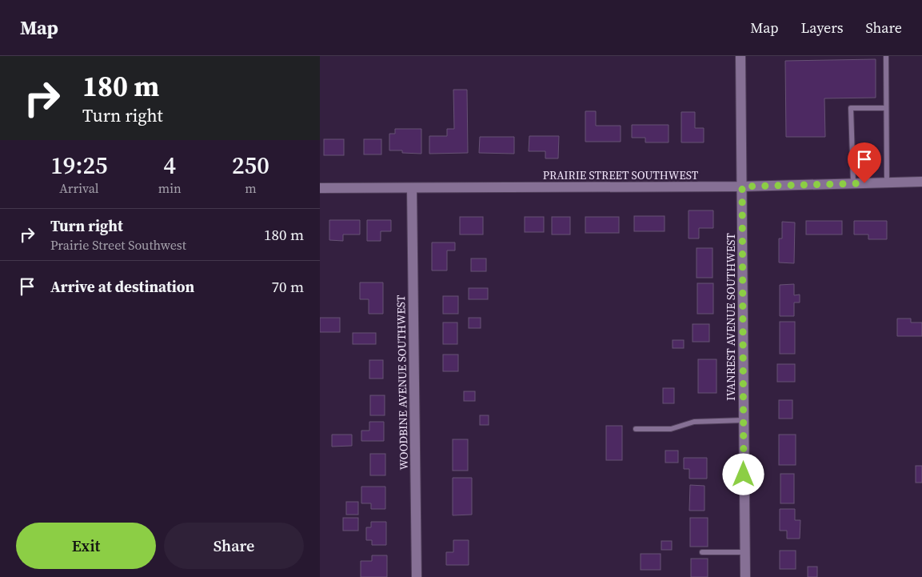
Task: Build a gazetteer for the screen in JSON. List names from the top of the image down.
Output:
{
  "streets": {
    "street": ["PRAIRIE STREET SOUTHWEST", "IVANREST AVENUE SOUTHWEST", "WOODBINE AVENUE SOUTHWEST"]
  },
  "crossings": [
    ["PRAIRIE STREET SOUTHWEST", "IVANREST AVENUE SOUTHWEST"],
    ["PRAIRIE STREET SOUTHWEST", "WOODBINE AVENUE SOUTHWEST"]
  ],
  "page": {
    "header": "Map",
    "nav": ["Map", "Layers", "Share"],
    "turn": ["180 m", "Turn right"],
    "eta": [
      "19:25",
      "Arrival",
      "4",
      "min",
      "250",
      "m"
    ],
    "list": [
      {
        "name": "Turn right",
        "note": "Prairie Street Southwest",
        "value": "180 m"
      },
      {
        "name": "Arrive at destination",
        "value": "70 m"
      }
    ],
    "buttons": ["Exit", "Share"]
  }
}
